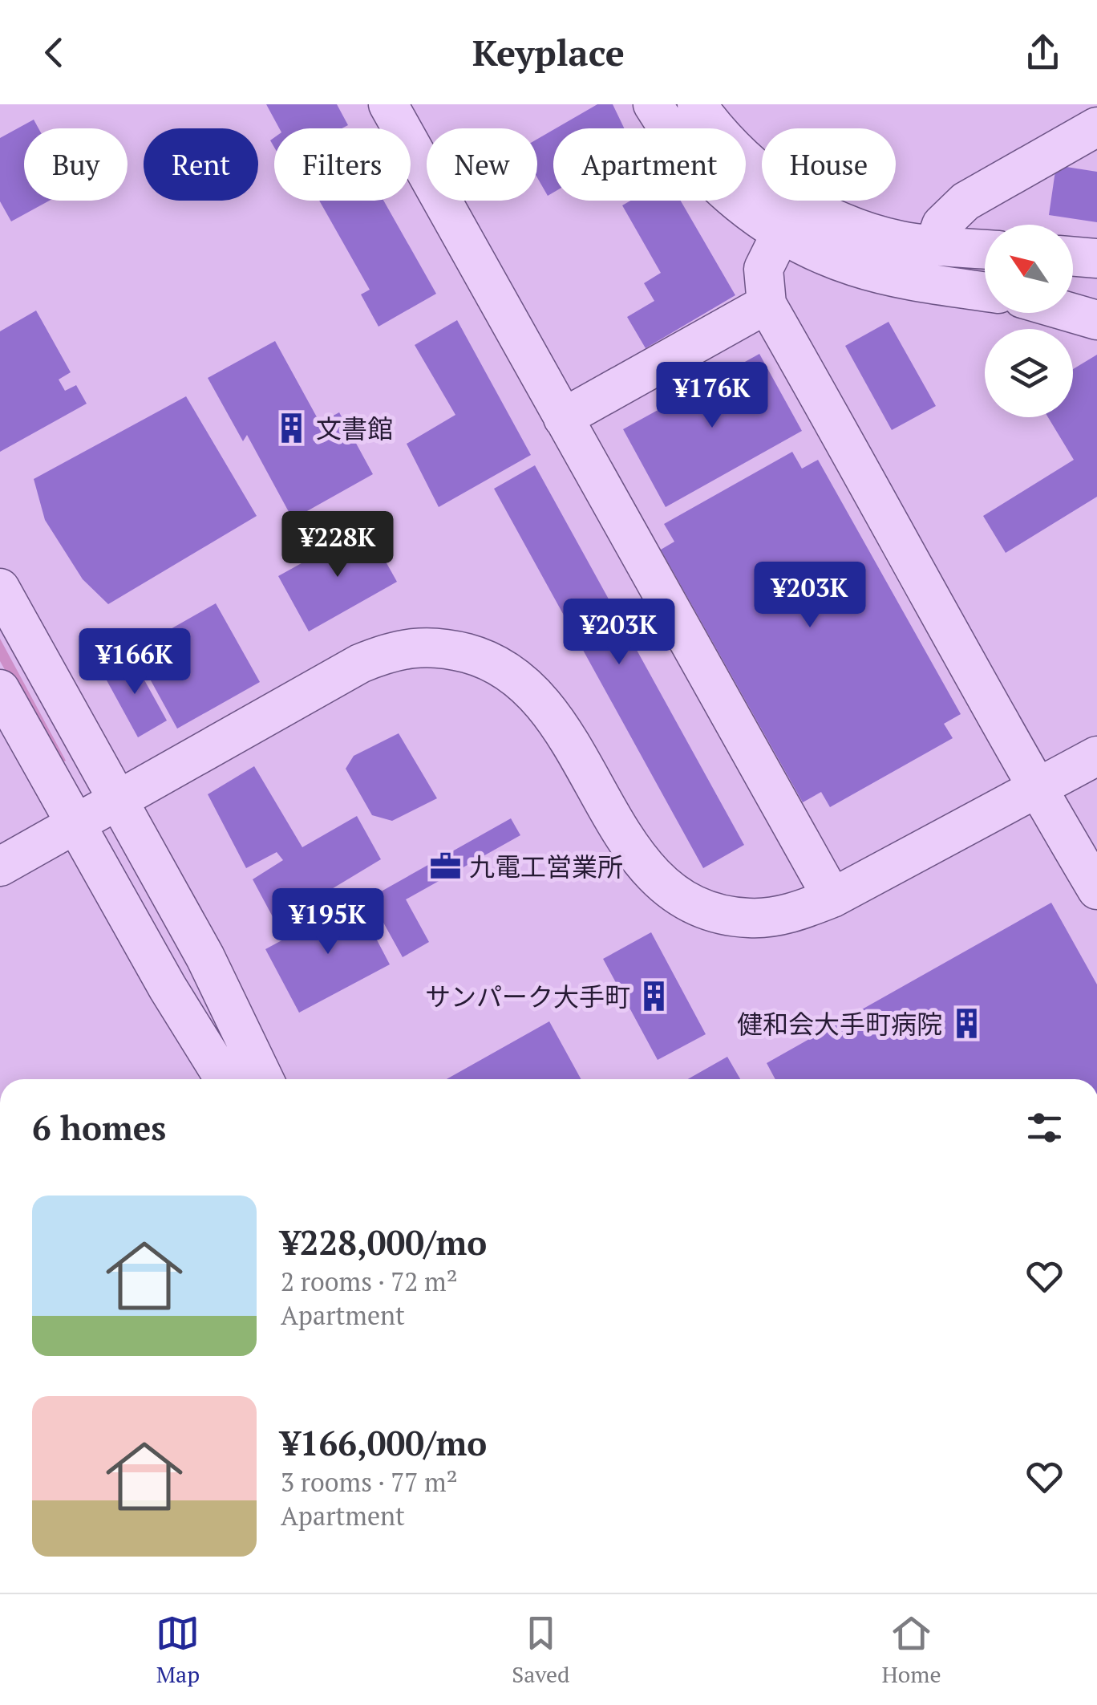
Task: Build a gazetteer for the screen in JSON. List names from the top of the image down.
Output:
{
  "places": {
    "building": ["文書館", "サンパーク大手町", "健和会大手町病院"],
    "office": ["九電工営業所"]
  },
  "north": "top left",
  "page": {
    "header": "Keyplace",
    "chip": [
      "Buy",
      "Rent",
      "Filters",
      "New",
      "Apartment",
      "House"
    ],
    "price": [
      "¥176K",
      "¥228K",
      "¥203K",
      "¥203K",
      "¥166K",
      "¥195K"
    ],
    "heading": "6 homes",
    "list": [
      {
        "name": "¥228,000/mo",
        "note": "2 rooms · 72 m² · Apartment"
      },
      {
        "name": "¥166,000/mo",
        "note": "3 rooms · 77 m² · Apartment"
      }
    ],
    "tabs": ["Map", "Saved", "Home"]
  }
}
